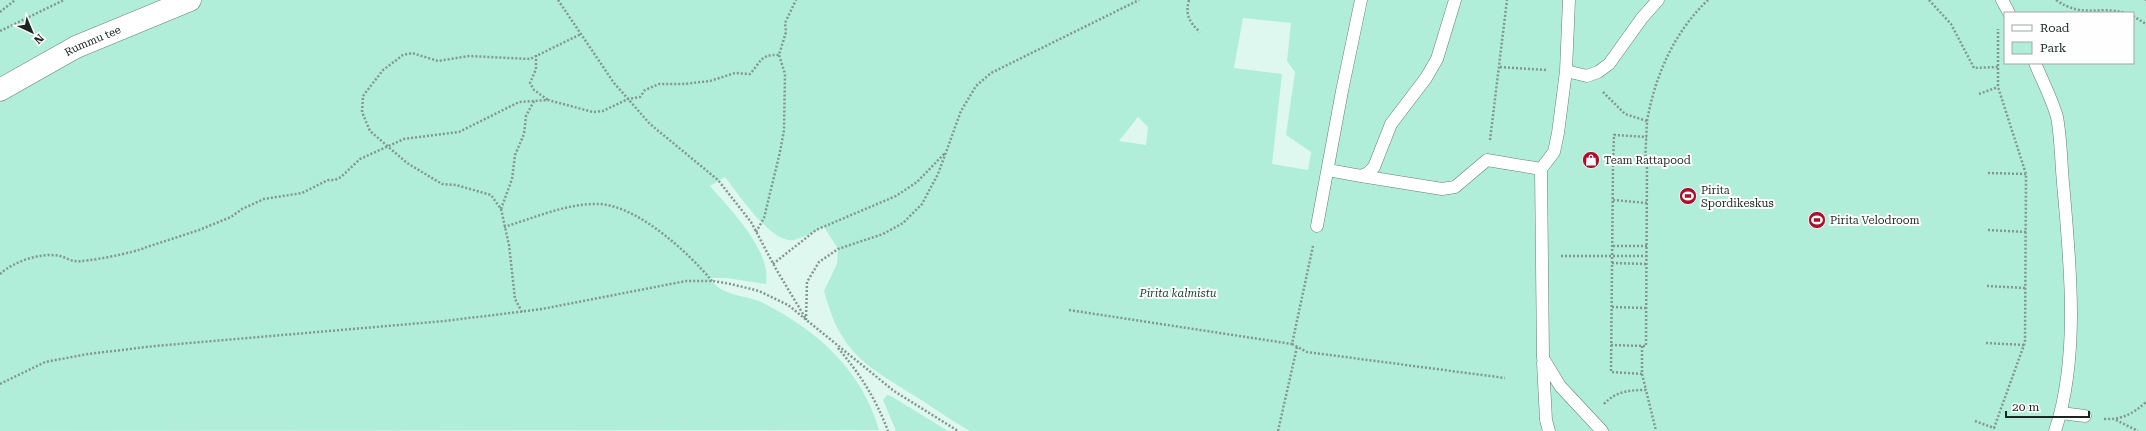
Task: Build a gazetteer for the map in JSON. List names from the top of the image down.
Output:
{
  "streets": {
    "main road": ["Rummu tee"]
  },
  "parks": ["Pirita kalmistu"],
  "places": {
    "shop": ["Team Rattapood"],
    "sports": ["Pirita Spordikeskus", "Pirita Velodroom"]
  },
  "legend": ["Road", "Park"],
  "scale_bar": "20 m",
  "north": "bottom right"
}
